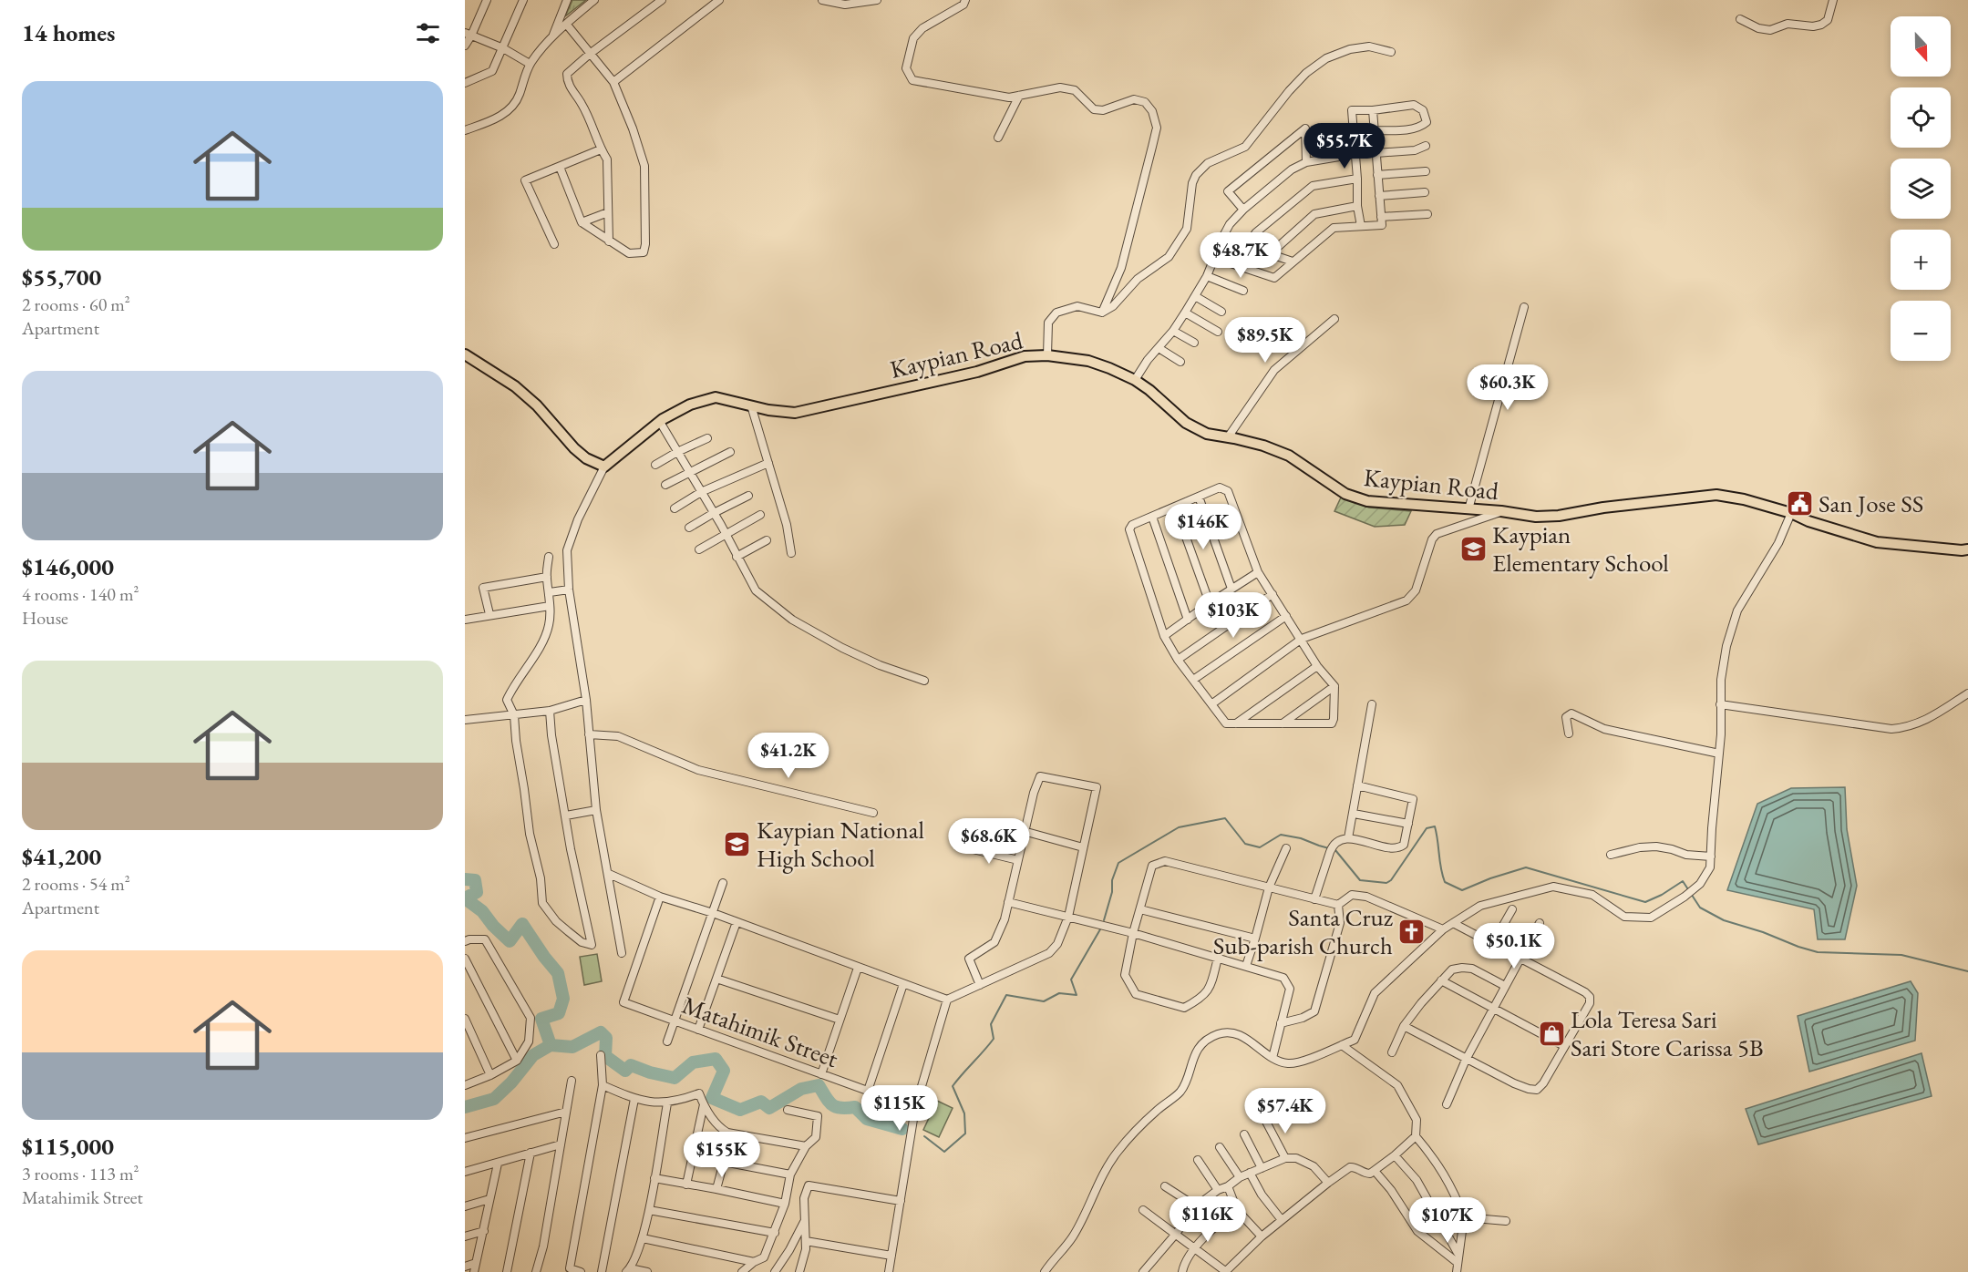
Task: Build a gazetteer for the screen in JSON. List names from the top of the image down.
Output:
{
  "streets": {
    "main road": ["Kaypian Road"],
    "street": ["Matahimik Street"]
  },
  "places": {
    "public building": ["San Jose SS"],
    "school or university": ["Kaypian Elementary School", "Kaypian National High School"],
    "church": ["Santa Cruz Sub-parish Church"],
    "shop": ["Lola Teresa Sari Sari Store Carissa 5B"]
  },
  "north": "bottom",
  "page": {
    "heading": "14 homes",
    "map_buttons": ["+", "−"],
    "list": [
      {
        "name": "$55,700",
        "note": "2 rooms · 60 m² · Apartment"
      },
      {
        "name": "$146,000",
        "note": "4 rooms · 140 m² · House"
      },
      {
        "name": "$41,200",
        "note": "2 rooms · 54 m² · Apartment"
      },
      {
        "name": "$115,000",
        "note": "3 rooms · 113 m² · Matahimik Street"
      }
    ],
    "price": [
      "$55.7K",
      "$48.7K",
      "$89.5K",
      "$60.3K",
      "$146K",
      "$103K",
      "$41.2K",
      "$68.6K",
      "$50.1K",
      "$115K",
      "$57.4K",
      "$155K",
      "$116K",
      "$107K"
    ]
  }
}
